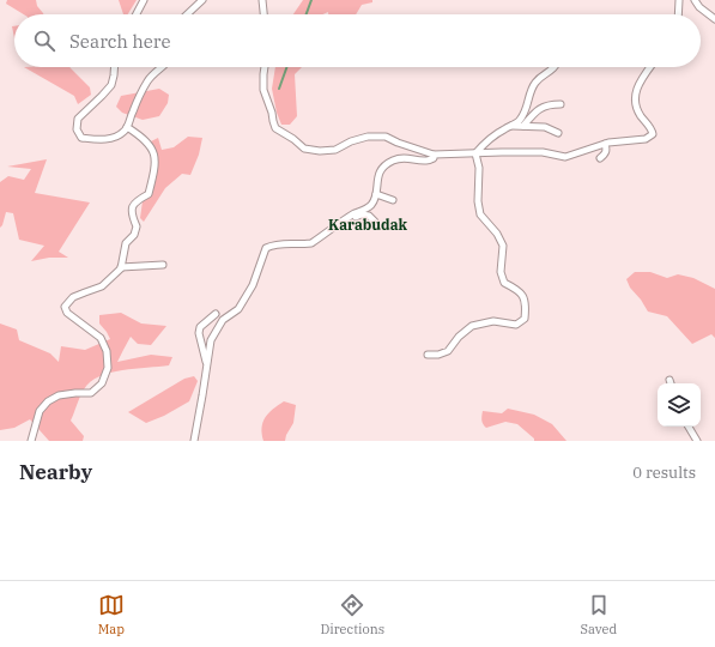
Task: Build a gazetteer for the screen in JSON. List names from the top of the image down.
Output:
{
  "districts": ["Karabudak"],
  "page": {
    "search": "Search here",
    "heading": ["Nearby", "0 results"],
    "nav": ["Map", "Directions", "Saved"]
  }
}
